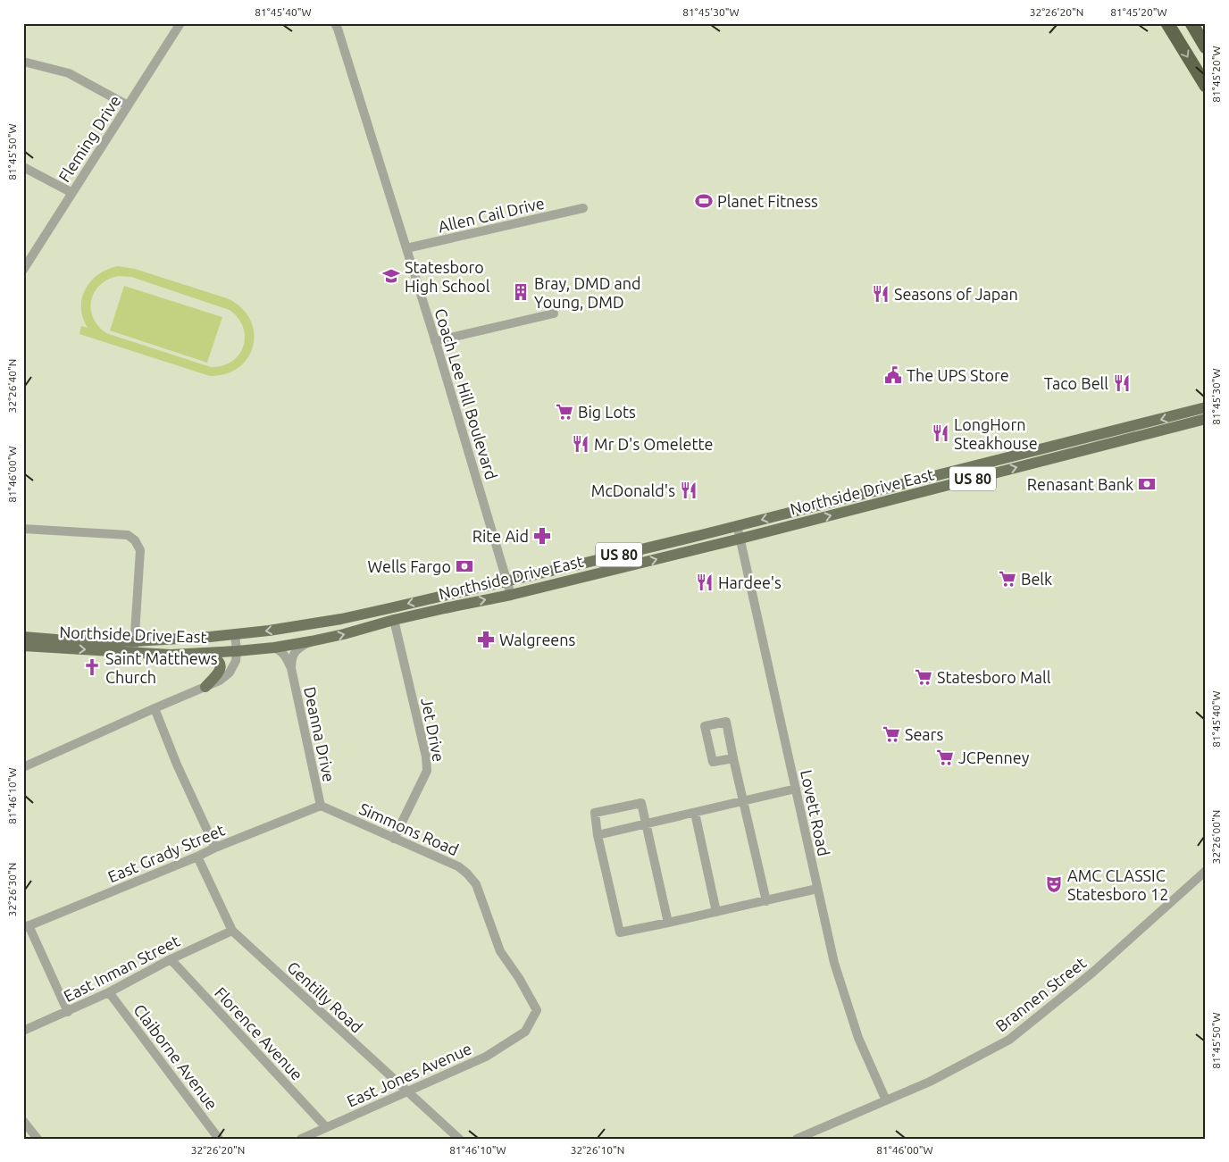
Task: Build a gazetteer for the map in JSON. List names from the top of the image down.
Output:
{
  "streets": {
    "main road": ["US 80", "Northside Drive East"],
    "street": [
      "Fleming Drive",
      "Allen Cail Drive",
      "Coach Lee Hill Boulevard",
      "Jet Drive",
      "Deanna Drive",
      "Lovett Road",
      "Simmons Road",
      "East Grady Street",
      "East Inman Street",
      "Brannen Street",
      "Gentilly Road",
      "Florence Avenue",
      "Claiborne Avenue",
      "East Jones Avenue"
    ]
  },
  "crossings": [
    ["Allen Cail Drive", "Coach Lee Hill Boulevard"],
    ["Coach Lee Hill Boulevard", "Northside Drive East"],
    ["Northside Drive East", "Jet Drive"],
    ["Northside Drive East", "Deanna Drive"],
    ["Northside Drive East", "Lovett Road"],
    ["Jet Drive", "Simmons Road"],
    ["Deanna Drive", "Simmons Road"],
    ["Deanna Drive", "East Grady Street"],
    ["Lovett Road", "Brannen Street"],
    ["Simmons Road", "East Grady Street"],
    ["Simmons Road", "East Jones Avenue"],
    ["East Grady Street", "Gentilly Road"],
    ["East Inman Street", "Gentilly Road"],
    ["East Inman Street", "Florence Avenue"],
    ["East Inman Street", "Claiborne Avenue"],
    ["Gentilly Road", "East Jones Avenue"],
    ["Florence Avenue", "East Jones Avenue"]
  ],
  "places": {
    "sports": ["Planet Fitness"],
    "school or university": ["Statesboro High School"],
    "building": ["Bray, DMD and Young, DMD"],
    "restaurant": [
      "Seasons of Japan",
      "Taco Bell",
      "LongHorn Steakhouse",
      "Mr D's Omelette",
      "McDonald's",
      "Hardee's"
    ],
    "public building": ["The UPS Store"],
    "supermarket": [
      "Big Lots",
      "Belk",
      "Statesboro Mall",
      "Sears",
      "JCPenney"
    ],
    "bank": ["Renasant Bank", "Wells Fargo"],
    "pharmacy": ["Rite Aid", "Walgreens"],
    "church": ["Saint Matthews Church"],
    "theatre": ["AMC CLASSIC Statesboro 12"]
  },
  "coordinates": [
    "81°45'40\"W",
    "81°45'30\"W",
    "32°26'20\"N",
    "81°45'20\"W",
    "81°45'50\"W",
    "32°26'40\"N",
    "81°46'00\"W",
    "81°46'10\"W",
    "32°26'00\"N",
    "32°26'30\"N",
    "32°26'10\"N"
  ]
}
